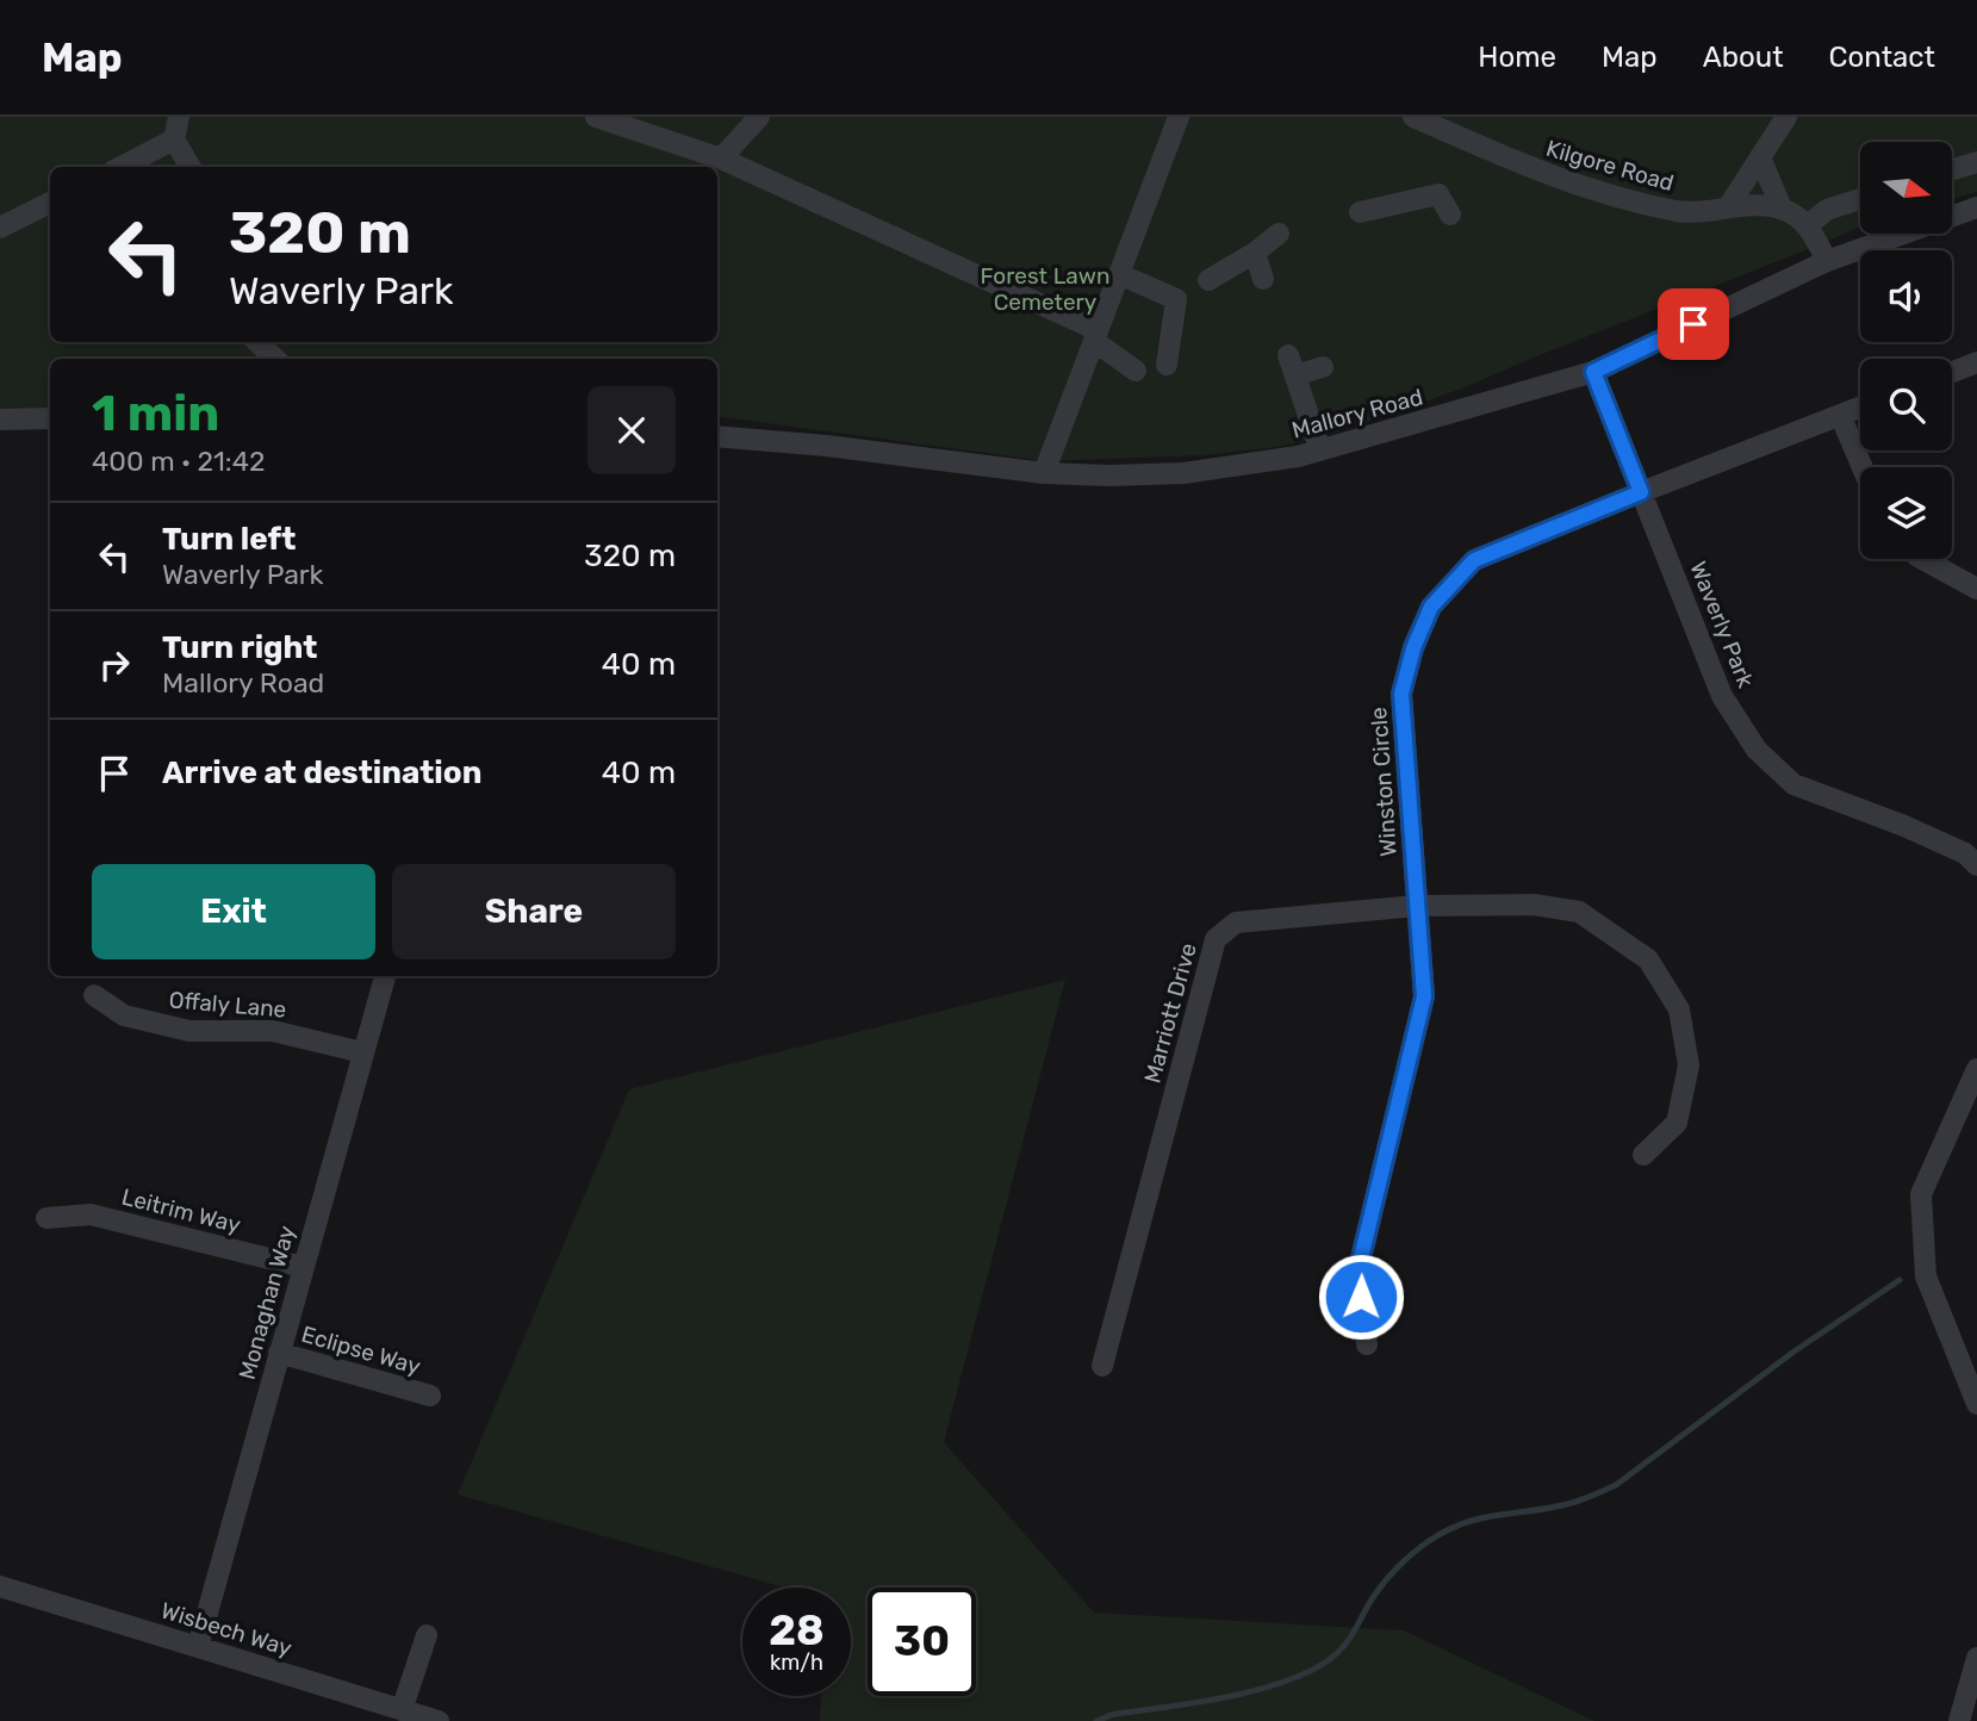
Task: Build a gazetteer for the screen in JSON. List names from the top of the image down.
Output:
{
  "streets": {
    "street": [
      "Kilgore Road",
      "Mallory Road",
      "Waverly Park",
      "Winston Circle",
      "Offaly Lane",
      "Marriott Drive",
      "Leitrim Way",
      "Monaghan Way",
      "Eclipse Way",
      "Wisbech Way"
    ]
  },
  "crossings": [
    ["Kilgore Road", "Mallory Road"],
    ["Mallory Road", "Waverly Park"],
    ["Waverly Park", "Winston Circle"],
    ["Winston Circle", "Marriott Drive"],
    ["Offaly Lane", "Monaghan Way"],
    ["Leitrim Way", "Monaghan Way"],
    ["Monaghan Way", "Eclipse Way"],
    ["Monaghan Way", "Wisbech Way"]
  ],
  "parks": ["Forest Lawn Cemetery"],
  "north": "right",
  "page": {
    "header": "Map",
    "nav": [
      "Home",
      "Map",
      "About",
      "Contact"
    ],
    "turn": ["320 m", "Waverly Park"],
    "heading": ["1 min", "400 m · 21:42"],
    "list": [
      {
        "name": "Turn left",
        "note": "Waverly Park",
        "value": "320 m"
      },
      {
        "name": "Turn right",
        "note": "Mallory Road",
        "value": "40 m"
      },
      {
        "name": "Arrive at destination",
        "value": "40 m"
      }
    ],
    "buttons": ["Exit", "Share"],
    "speed": "28 km/h",
    "limit": "30"
  }
}
